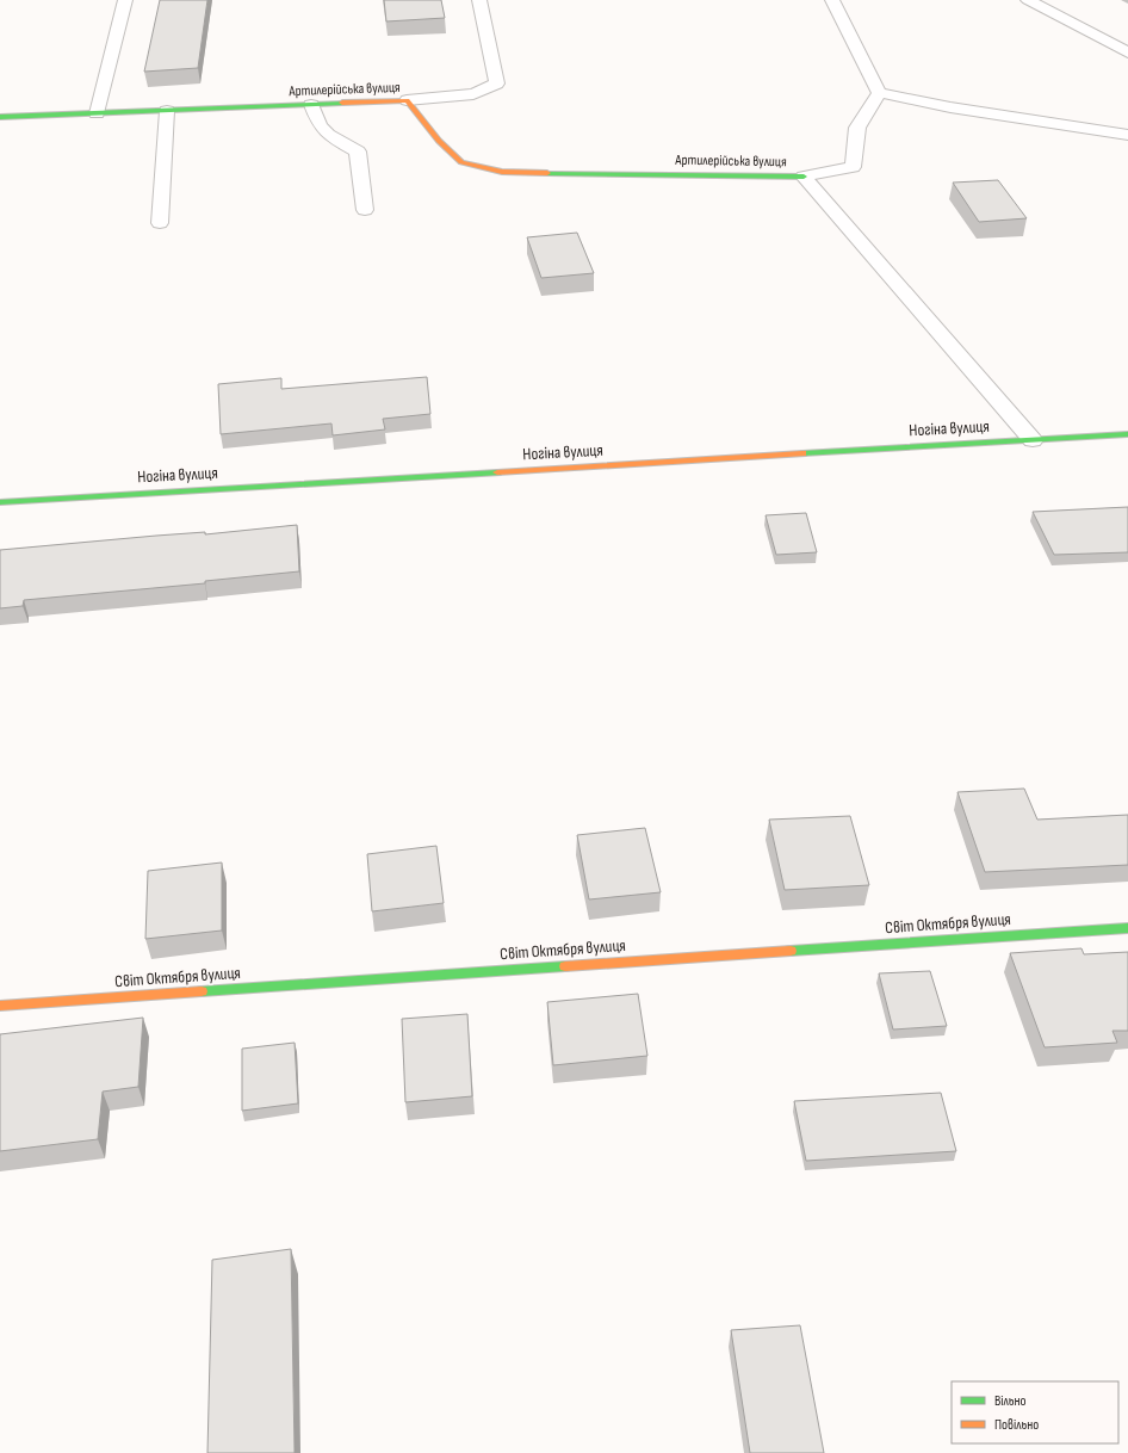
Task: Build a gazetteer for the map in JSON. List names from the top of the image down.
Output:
{
  "streets": {
    "street": ["Артилерійська вулиця", "Ногіна вулиця", "Світ Октября вулиця"]
  },
  "legend": ["Вільно", "Повільно"]
}
